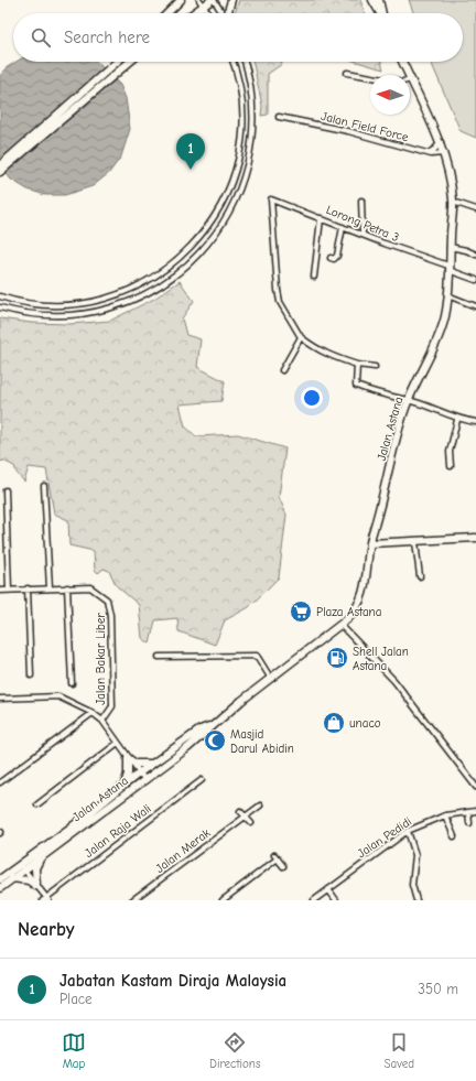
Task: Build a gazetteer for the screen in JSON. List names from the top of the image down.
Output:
{
  "streets": {
    "main road": ["Jalan Astana"],
    "street": [
      "Jalan Field Force",
      "Lorong Petra 3",
      "Jalan Bakar Liber",
      "Jalan Raja Wali",
      "Jalan Pedidi",
      "Jalan Merak"
    ]
  },
  "crossings": [
    ["Jalan Field Force", "Jalan Astana"],
    ["Lorong Petra 3", "Jalan Astana"]
  ],
  "places": {
    "supermarket": ["Plaza Astana"],
    "fuel station": ["Shell Jalan Astana"],
    "shop": ["unaco"],
    "mosque": ["Masjid Darul Abidin"]
  },
  "north": "left",
  "page": {
    "search": "Search here",
    "pins": "1",
    "heading": "Nearby",
    "list": [
      {
        "mark": "1",
        "name": "Jabatan Kastam Diraja Malaysia",
        "note": "Place",
        "value": "350 m"
      }
    ],
    "nav": ["Map", "Directions", "Saved"]
  }
}
